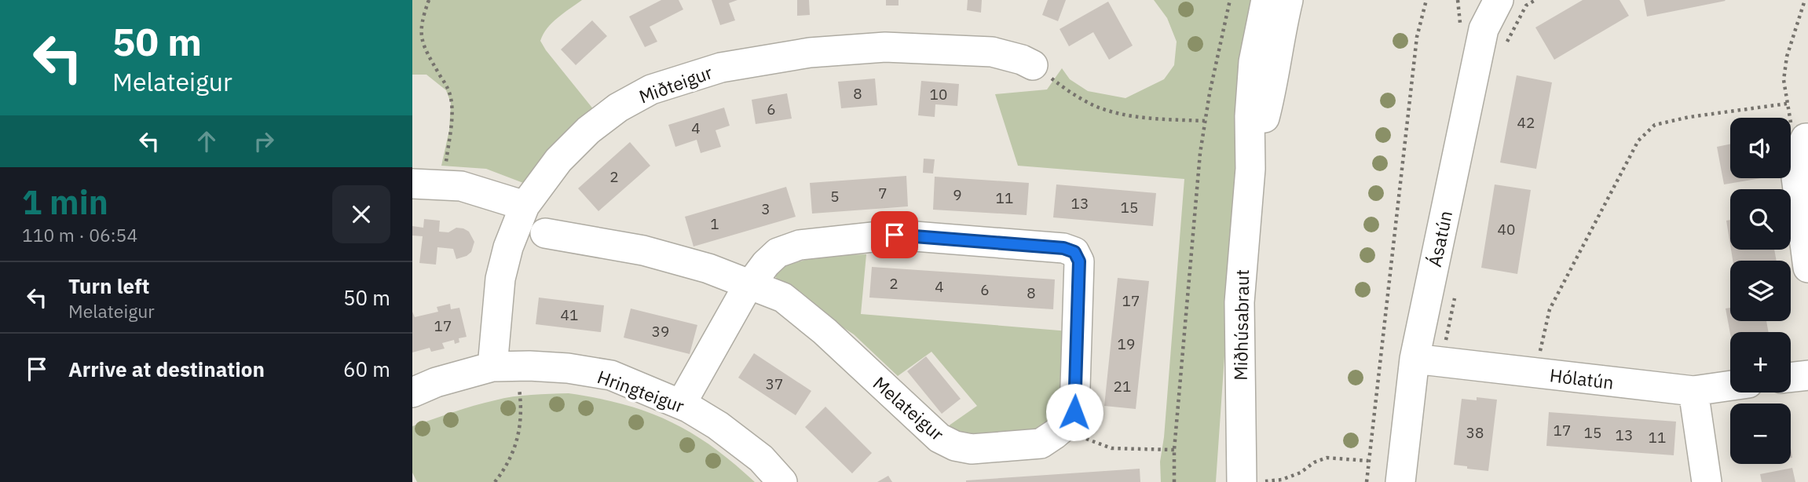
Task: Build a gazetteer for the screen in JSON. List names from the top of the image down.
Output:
{
  "streets": {
    "street": [
      "Miðteigur",
      "Ásatún",
      "Miðhúsabraut",
      "Hólatún",
      "Hringteigur",
      "Melateigur"
    ]
  },
  "crossings": [
    ["Miðteigur", "Hringteigur"],
    ["Ásatún", "Hólatún"],
    ["Hringteigur", "Melateigur"]
  ],
  "house_numbers": [
    "8",
    "10",
    "6",
    "42",
    "4",
    "2",
    "7",
    "9",
    "5",
    "11",
    "13",
    "15",
    "3",
    "1",
    "40",
    "2",
    "4",
    "6",
    "8",
    "17",
    "41",
    "17",
    "39",
    "19",
    "37",
    "21",
    "17",
    "38",
    "15",
    "13",
    "11"
  ],
  "page": {
    "turn": ["50 m", "Melateigur"],
    "map_buttons": ["+", "−"],
    "heading": ["1 min", "110 m · 06:54"],
    "list": [
      {
        "name": "Turn left",
        "note": "Melateigur",
        "value": "50 m"
      },
      {
        "name": "Arrive at destination",
        "value": "60 m"
      }
    ]
  }
}
